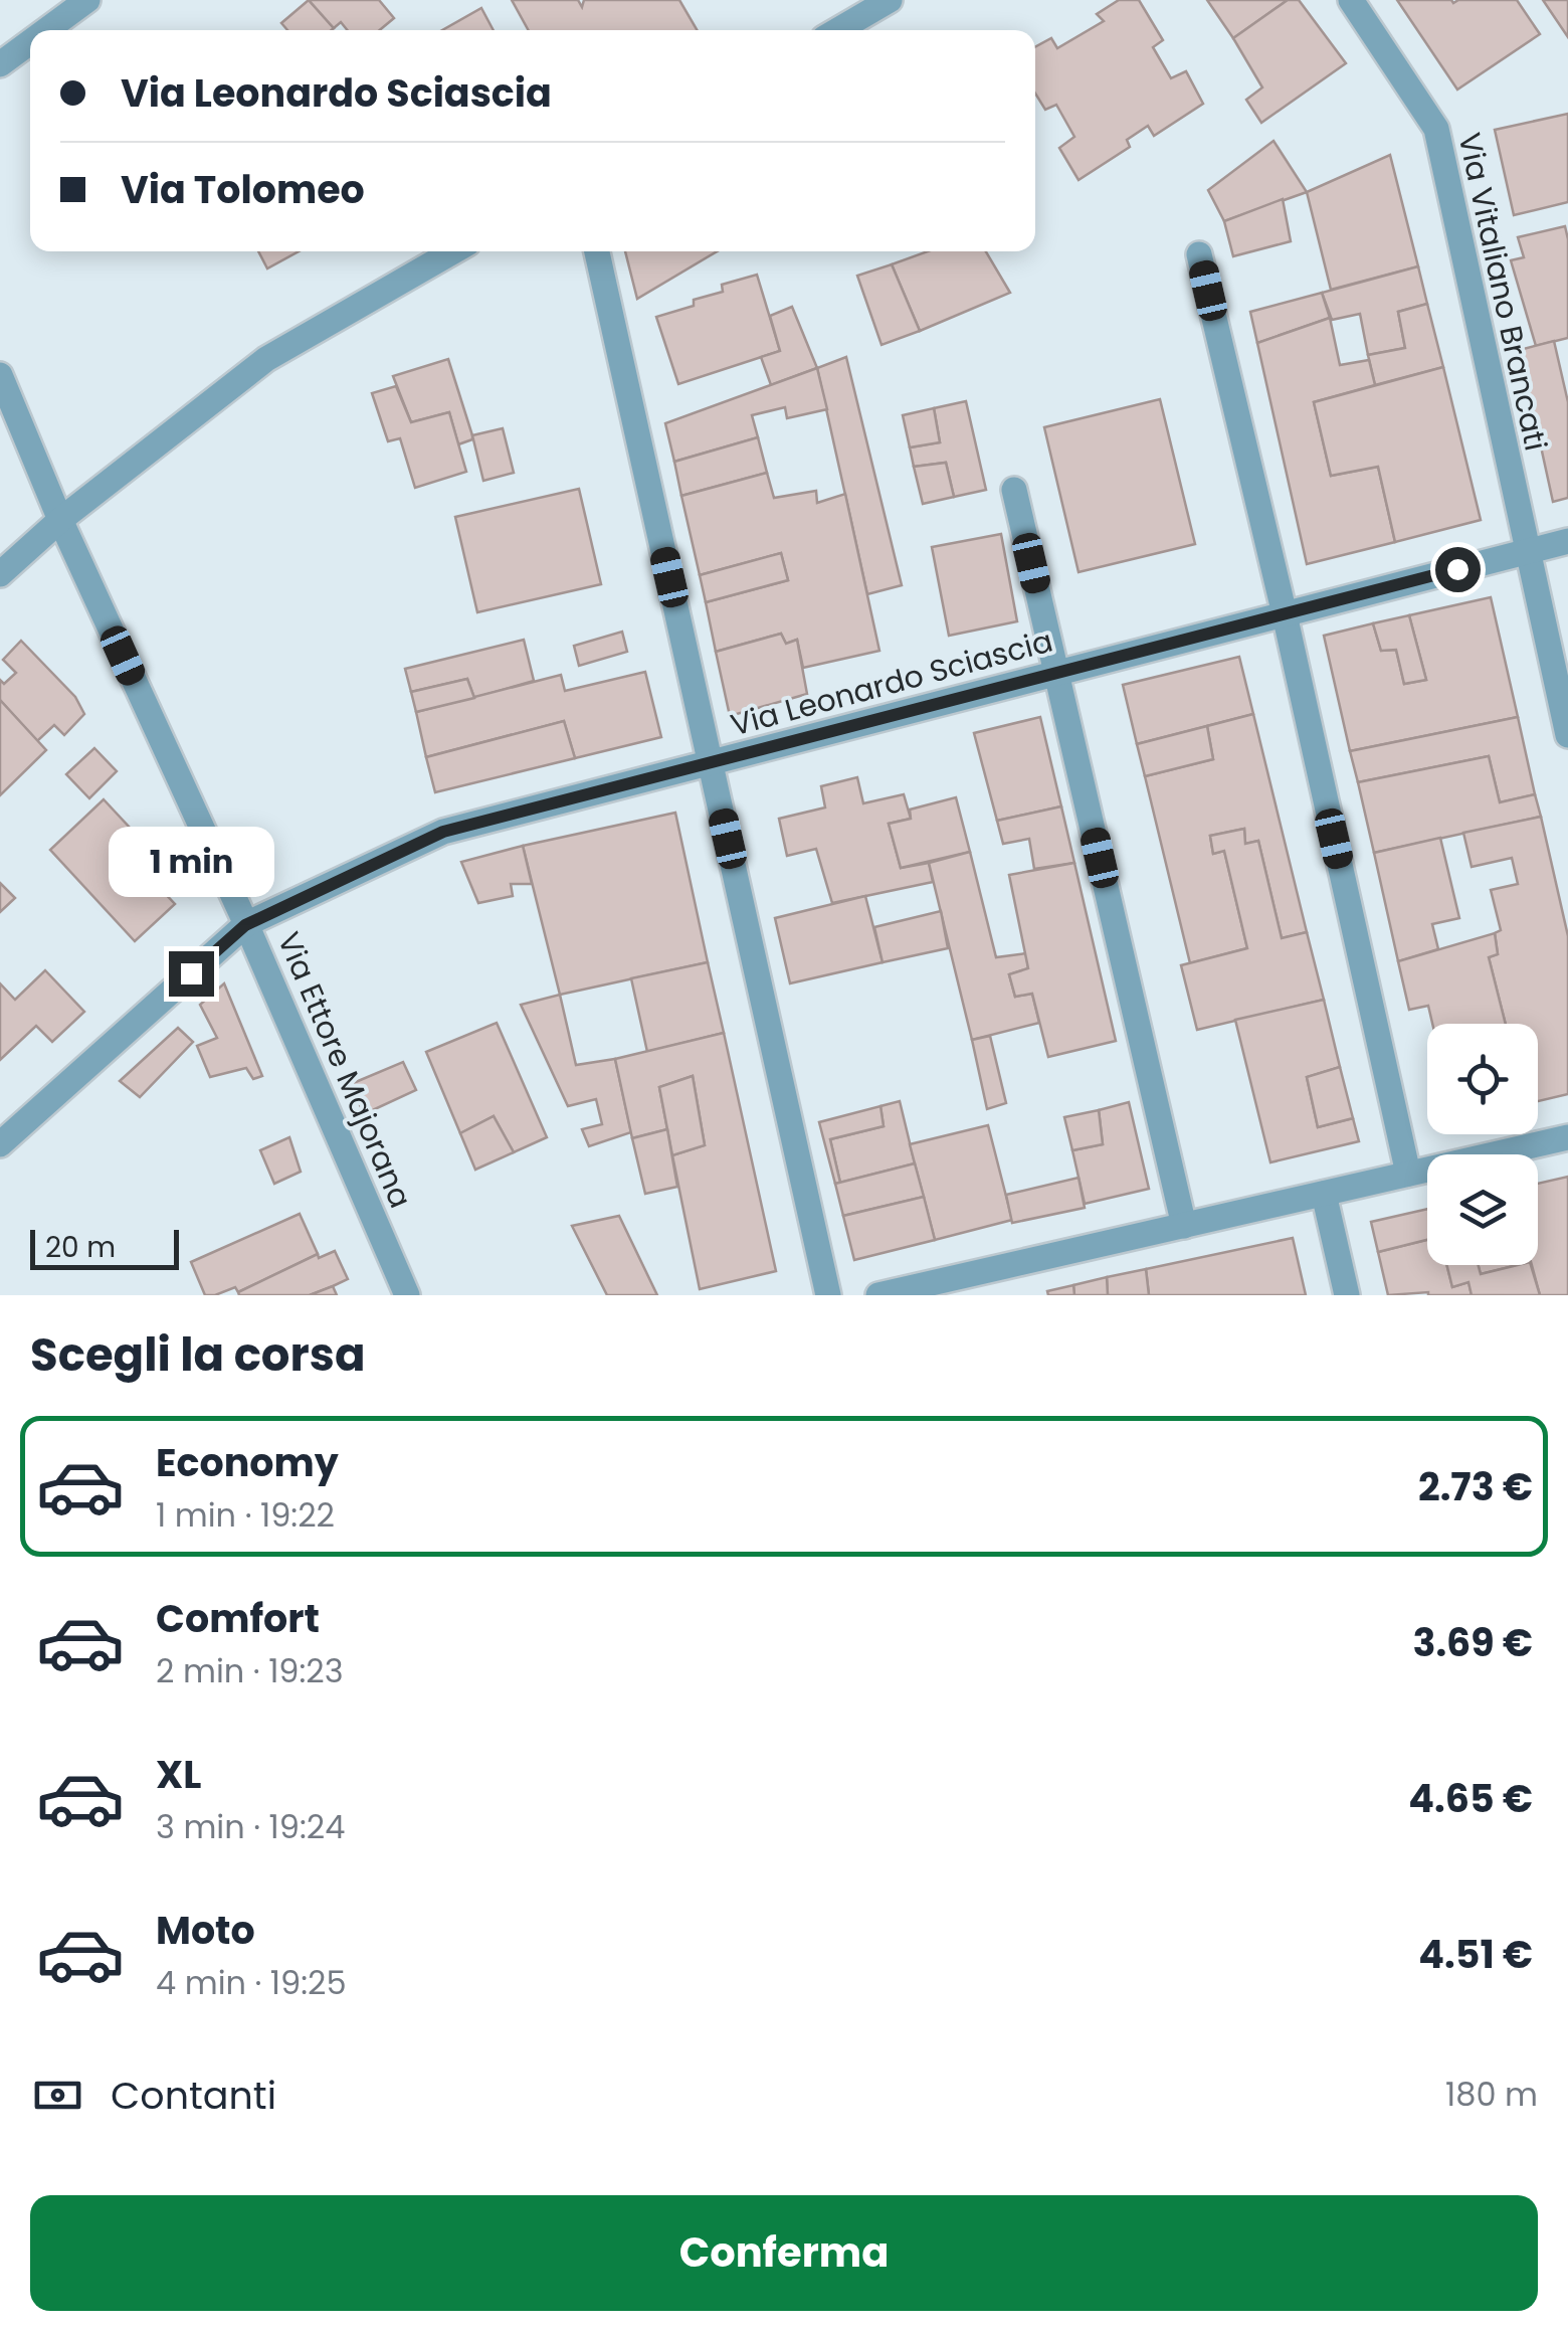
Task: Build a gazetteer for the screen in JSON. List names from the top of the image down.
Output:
{
  "streets": {
    "street": ["Via Vitaliano Brancati", "Via Leonardo Sciascia", "Via Ettore Majorana"]
  },
  "crossings": [
    ["Via Vitaliano Brancati", "Via Leonardo Sciascia"],
    ["Via Leonardo Sciascia", "Via Ettore Majorana"]
  ],
  "scale_bar": "20 m",
  "page": {
    "banner": ["Via Leonardo Sciascia", "Via Tolomeo"],
    "bubble": "1 min",
    "scale": "20 m",
    "heading": "Scegli la corsa",
    "list": [
      {
        "name": "Economy",
        "note": "1 min · 19:22",
        "value": "2.73 €"
      },
      {
        "name": "Comfort",
        "note": "2 min · 19:23",
        "value": "3.69 €"
      },
      {
        "name": "XL",
        "note": "3 min · 19:24",
        "value": "4.65 €"
      },
      {
        "name": "Moto",
        "note": "4 min · 19:25",
        "value": "4.51 €"
      }
    ],
    "pay": ["Contanti", "180 m"],
    "buttons": "Conferma"
  }
}
